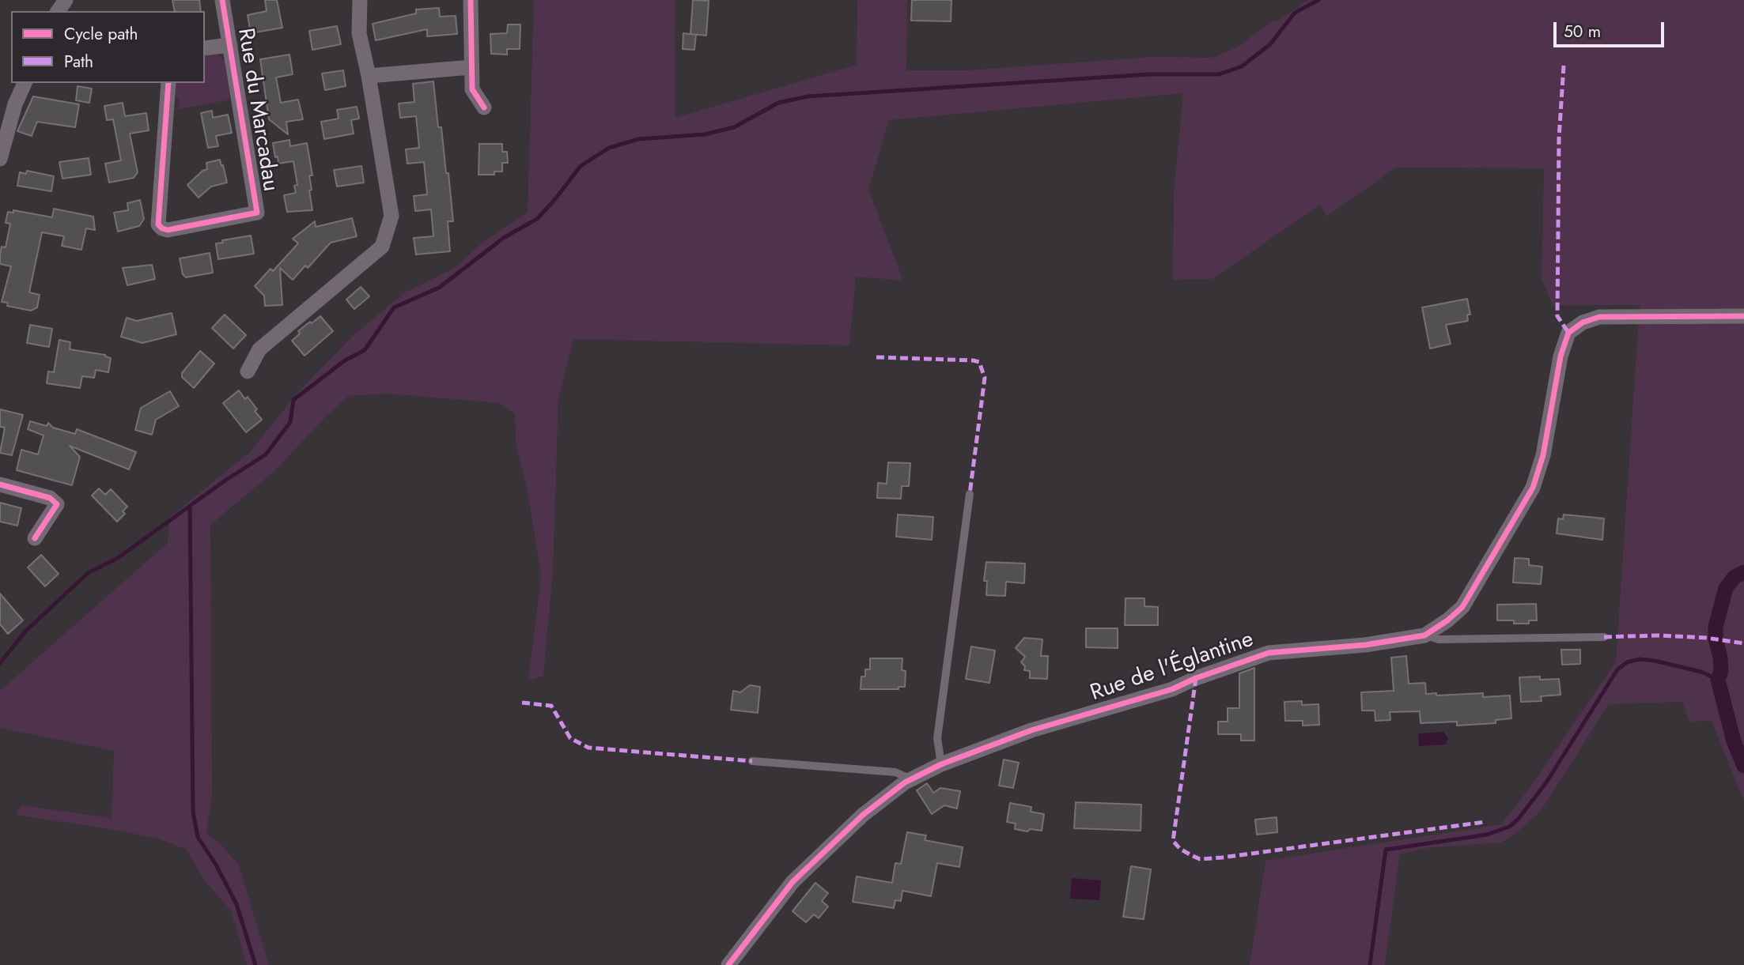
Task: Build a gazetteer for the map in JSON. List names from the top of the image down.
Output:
{
  "streets": {
    "street": ["Rue du Marcadau", "Rue de l'Églantine"]
  },
  "legend": ["Cycle path", "Path"],
  "scale_bar": "50 m"
}
